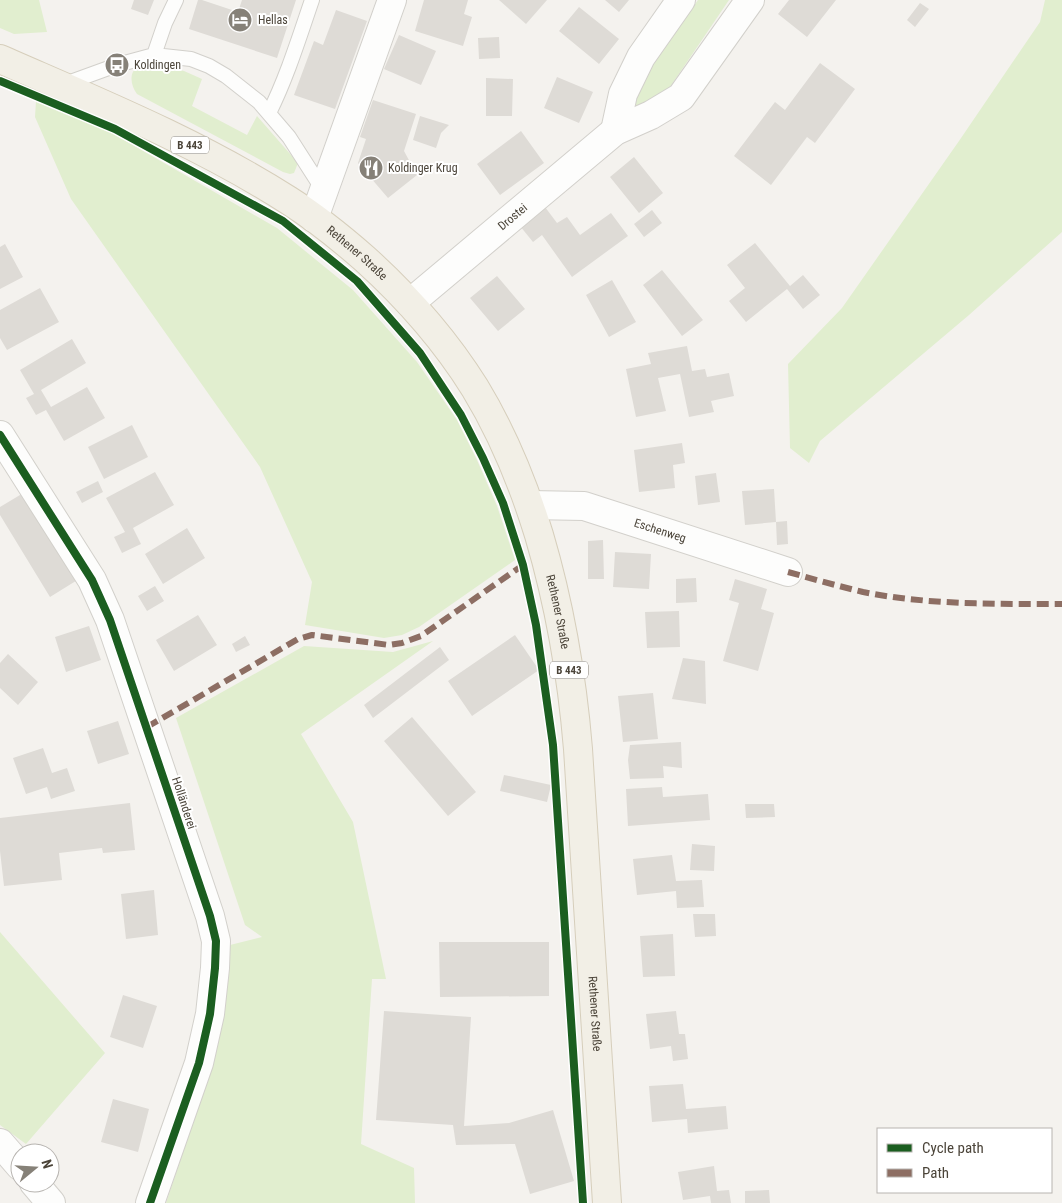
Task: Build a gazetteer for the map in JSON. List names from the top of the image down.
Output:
{
  "streets": {
    "main road": ["B 443", "Rethener Straße"],
    "street": ["Drostei", "Eschenweg", "Holländerei"]
  },
  "crossings": [
    ["Drostei", "Rethener Straße"],
    ["Rethener Straße", "Eschenweg"]
  ],
  "places": {
    "hotel": ["Hellas"],
    "bus stop": ["Koldingen"],
    "restaurant": ["Koldinger Krug"]
  },
  "legend": ["Cycle path", "Path"],
  "north": "right"
}
